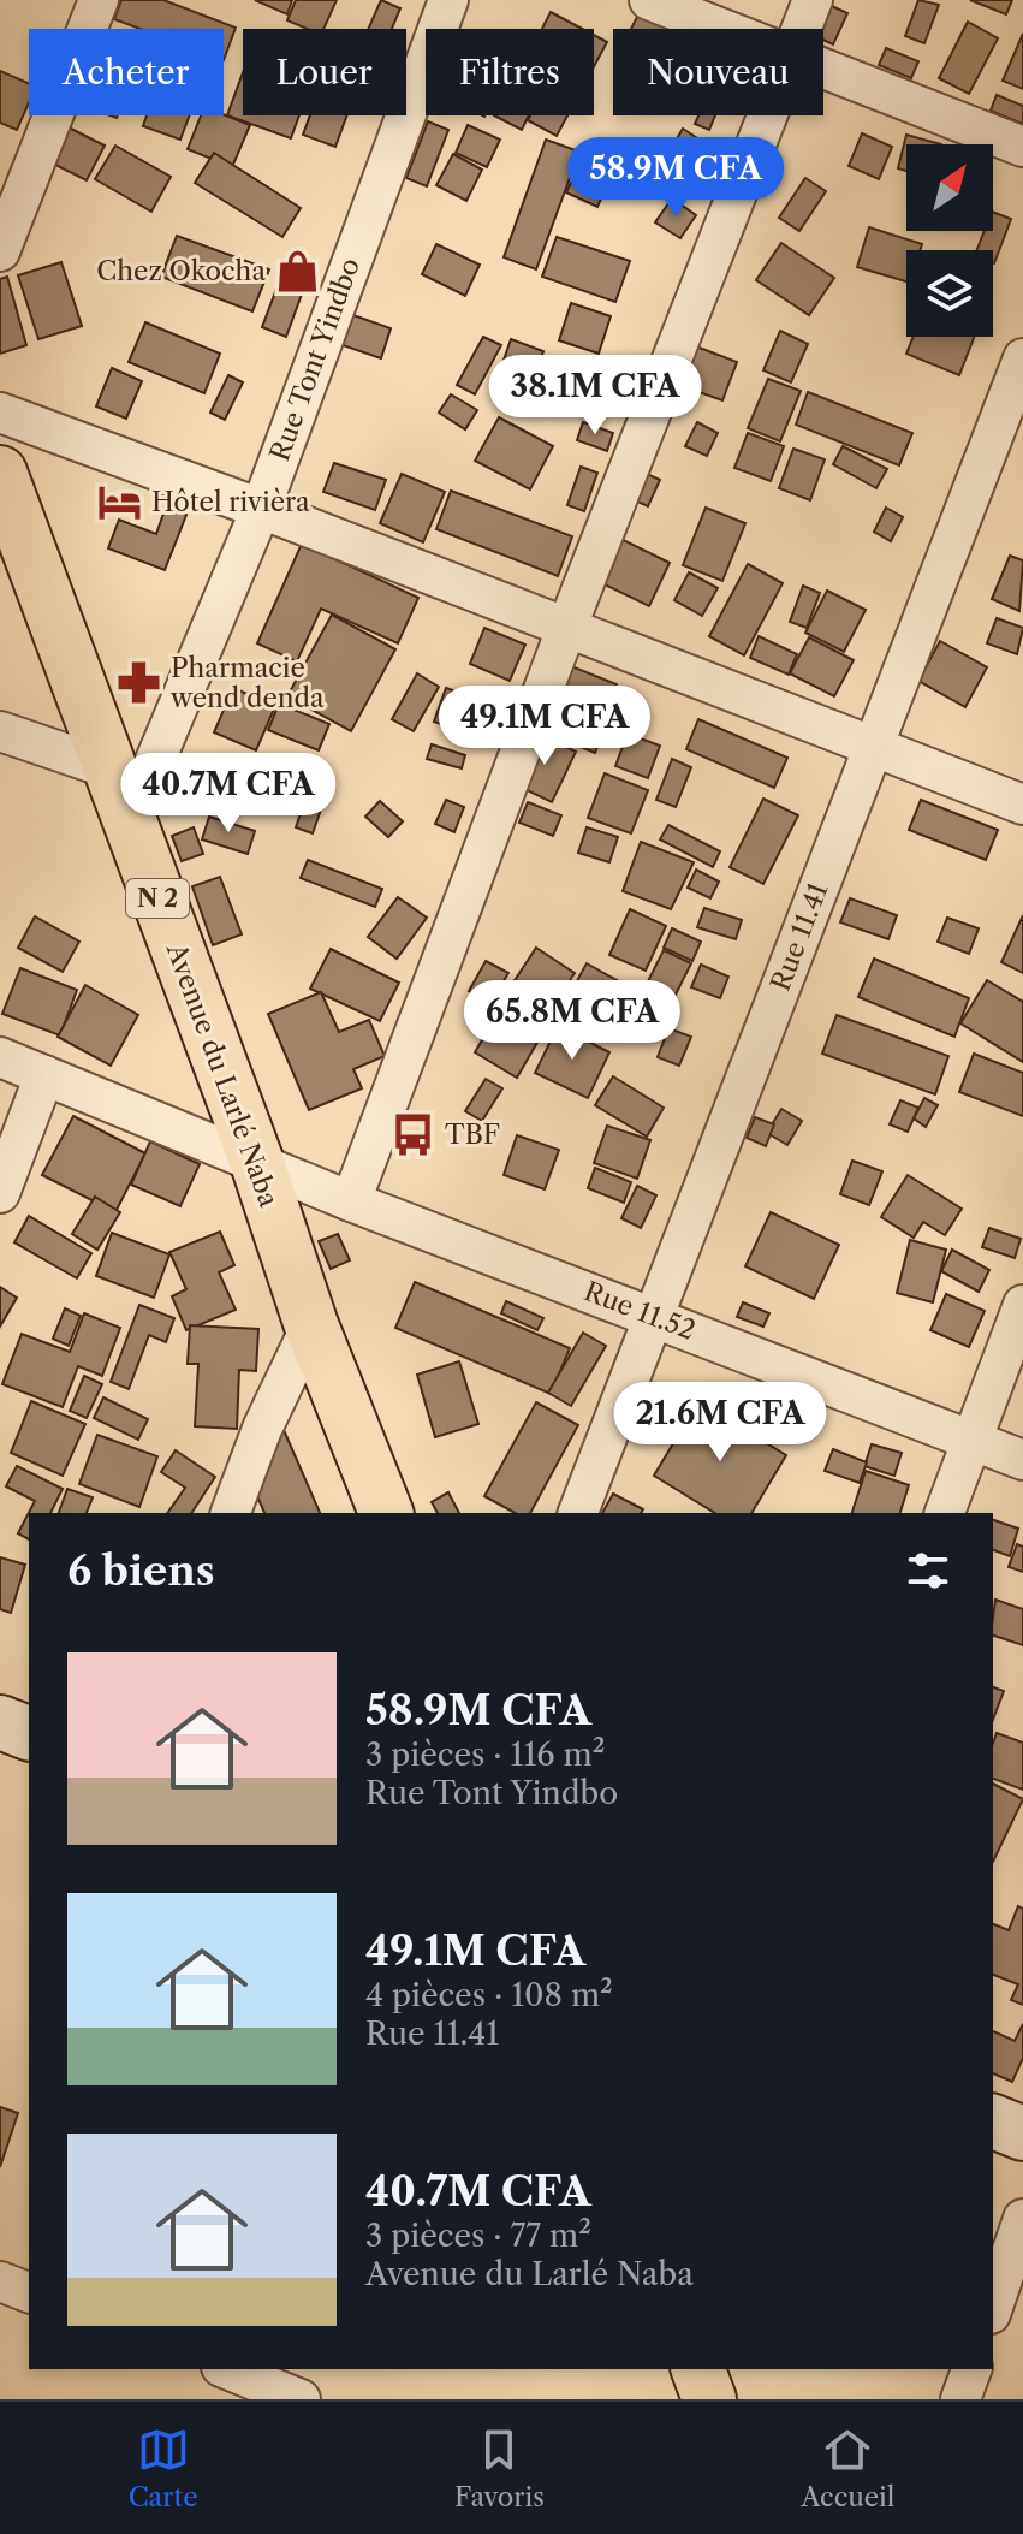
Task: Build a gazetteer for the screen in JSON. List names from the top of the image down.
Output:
{
  "streets": {
    "main road": ["N 2", "Avenue du Larlé Naba"],
    "street": ["Rue Tont Yindbo", "Rue 11.41", "Rue 11.52"]
  },
  "crossings": [
    ["Rue Tont Yindbo", "Avenue du Larlé Naba"],
    ["Rue 11.41", "Rue 11.52"],
    ["Avenue du Larlé Naba", "Rue 11.52"]
  ],
  "places": {
    "shop": ["Chez Okocha"],
    "hotel": ["Hôtel rivièra"],
    "pharmacy": ["Pharmacie wend denda"],
    "bus stop": ["TBF"]
  },
  "north": "top right",
  "page": {
    "chip": [
      "Acheter",
      "Louer",
      "Filtres",
      "Nouveau"
    ],
    "price": [
      "58.9M CFA",
      "38.1M CFA",
      "49.1M CFA",
      "40.7M CFA",
      "65.8M CFA",
      "21.6M CFA"
    ],
    "heading": "6 biens",
    "list": [
      {
        "name": "58.9M CFA",
        "note": "3 pièces · 116 m² · Rue Tont Yindbo"
      },
      {
        "name": "49.1M CFA",
        "note": "4 pièces · 108 m² · Rue 11.41"
      },
      {
        "name": "40.7M CFA",
        "note": "3 pièces · 77 m² · Avenue du Larlé Naba"
      }
    ],
    "tabs": ["Carte", "Favoris", "Accueil"]
  }
}
